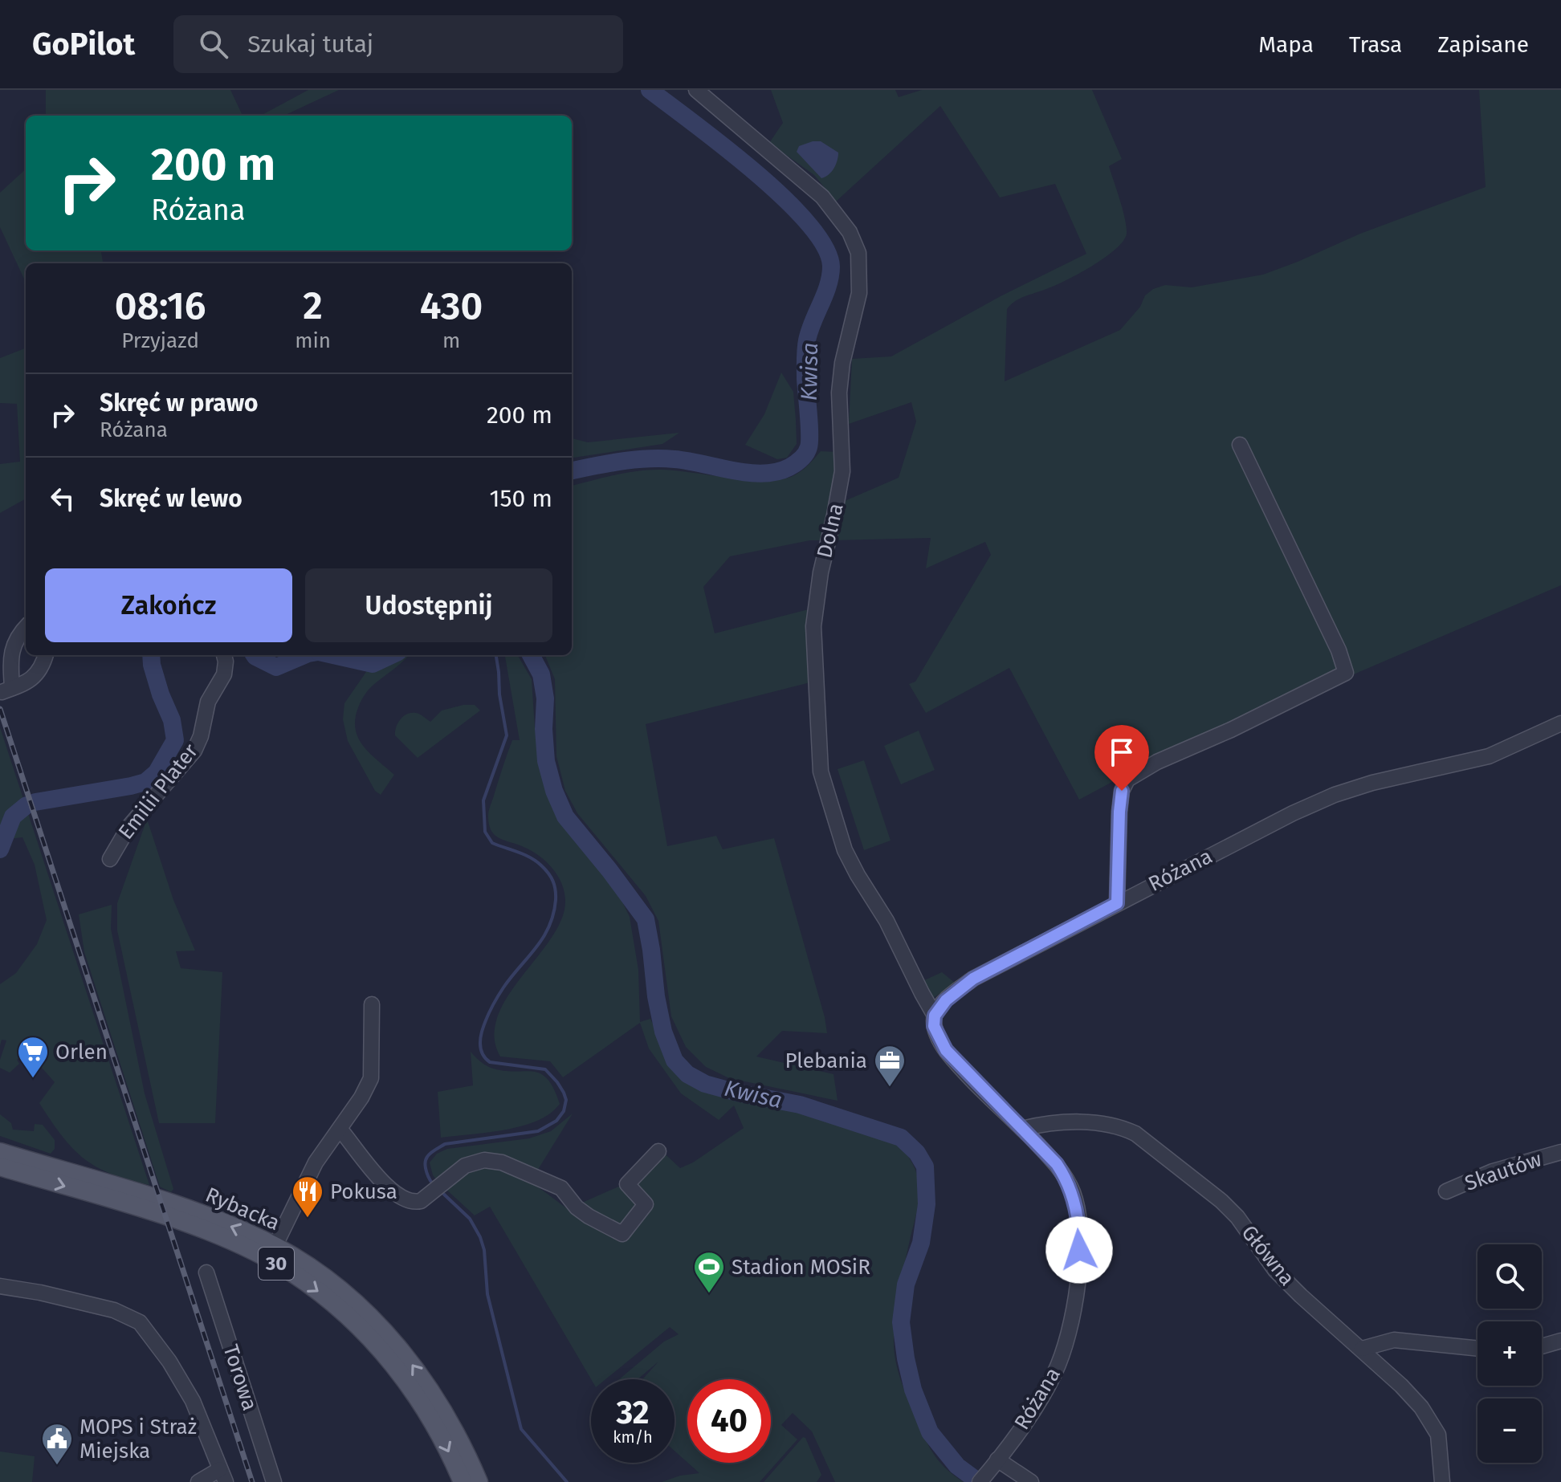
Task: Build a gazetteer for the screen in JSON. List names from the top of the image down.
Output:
{
  "streets": {
    "main road": ["Rybacka", "30"],
    "street": [
      "Dolna",
      "Emilii Plater",
      "Różana",
      "Skautów",
      "Główna",
      "Torowa"
    ]
  },
  "crossings": [
    ["Dolna", "Różana"],
    ["Różana", "Główna"]
  ],
  "water": ["Kwisa"],
  "places": {
    "supermarket": ["Orlen"],
    "office": ["Plebania"],
    "restaurant": ["Pokusa"],
    "sports": ["Stadion MOSiR"],
    "public building": ["MOPS i Straż Miejska"]
  },
  "page": {
    "header": "GoPilot",
    "search": "Szukaj tutaj",
    "nav": ["Mapa", "Trasa", "Zapisane"],
    "turn": ["200 m", "Różana"],
    "eta": [
      "08:16",
      "Przyjazd",
      "2",
      "min",
      "430",
      "m"
    ],
    "list": [
      {
        "name": "Skręć w prawo",
        "note": "Różana",
        "value": "200 m"
      },
      {
        "name": "Skręć w lewo",
        "value": "150 m"
      }
    ],
    "buttons": ["Zakończ", "Udostępnij"],
    "map_buttons": ["+", "−"],
    "speed": "32 km/h",
    "limit": "40"
  }
}
